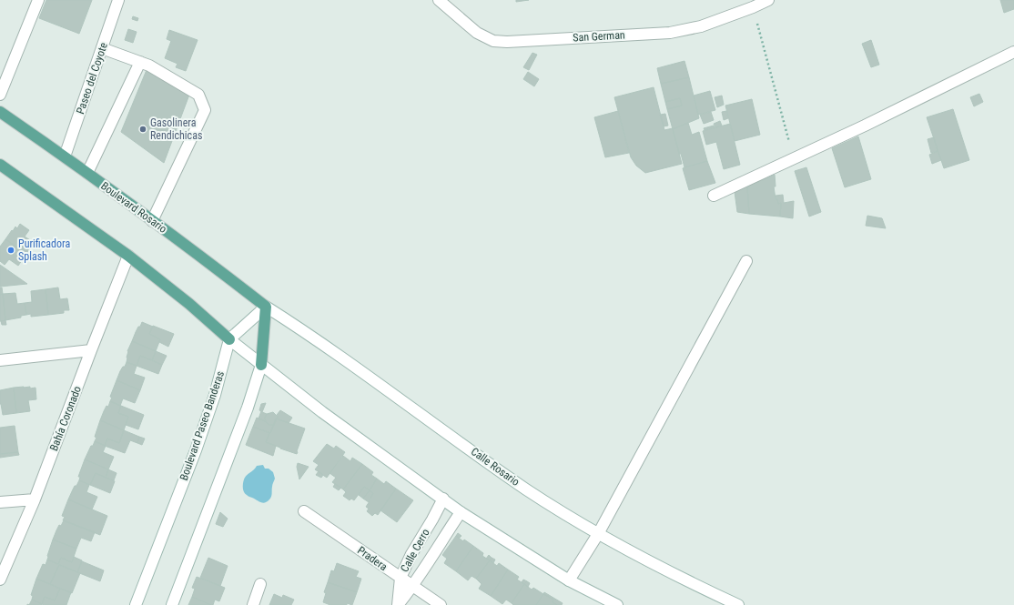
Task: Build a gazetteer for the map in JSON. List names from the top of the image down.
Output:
{
  "streets": {
    "main road": ["Boulevard Rosario"],
    "street": [
      "San German",
      "Paseo del Coyote",
      "Bahía Coronado",
      "Boulevard Paseo Banderas",
      "Calle Rosario",
      "Calle Cerro",
      "Pradera"
    ]
  },
  "crossings": [
    ["Paseo del Coyote", "Boulevard Rosario"],
    ["Boulevard Rosario", "Calle Rosario"],
    ["Calle Cerro", "Pradera"]
  ],
  "places": ["Gasolinera Rendichicas", "Purificadora Splash"]
}
